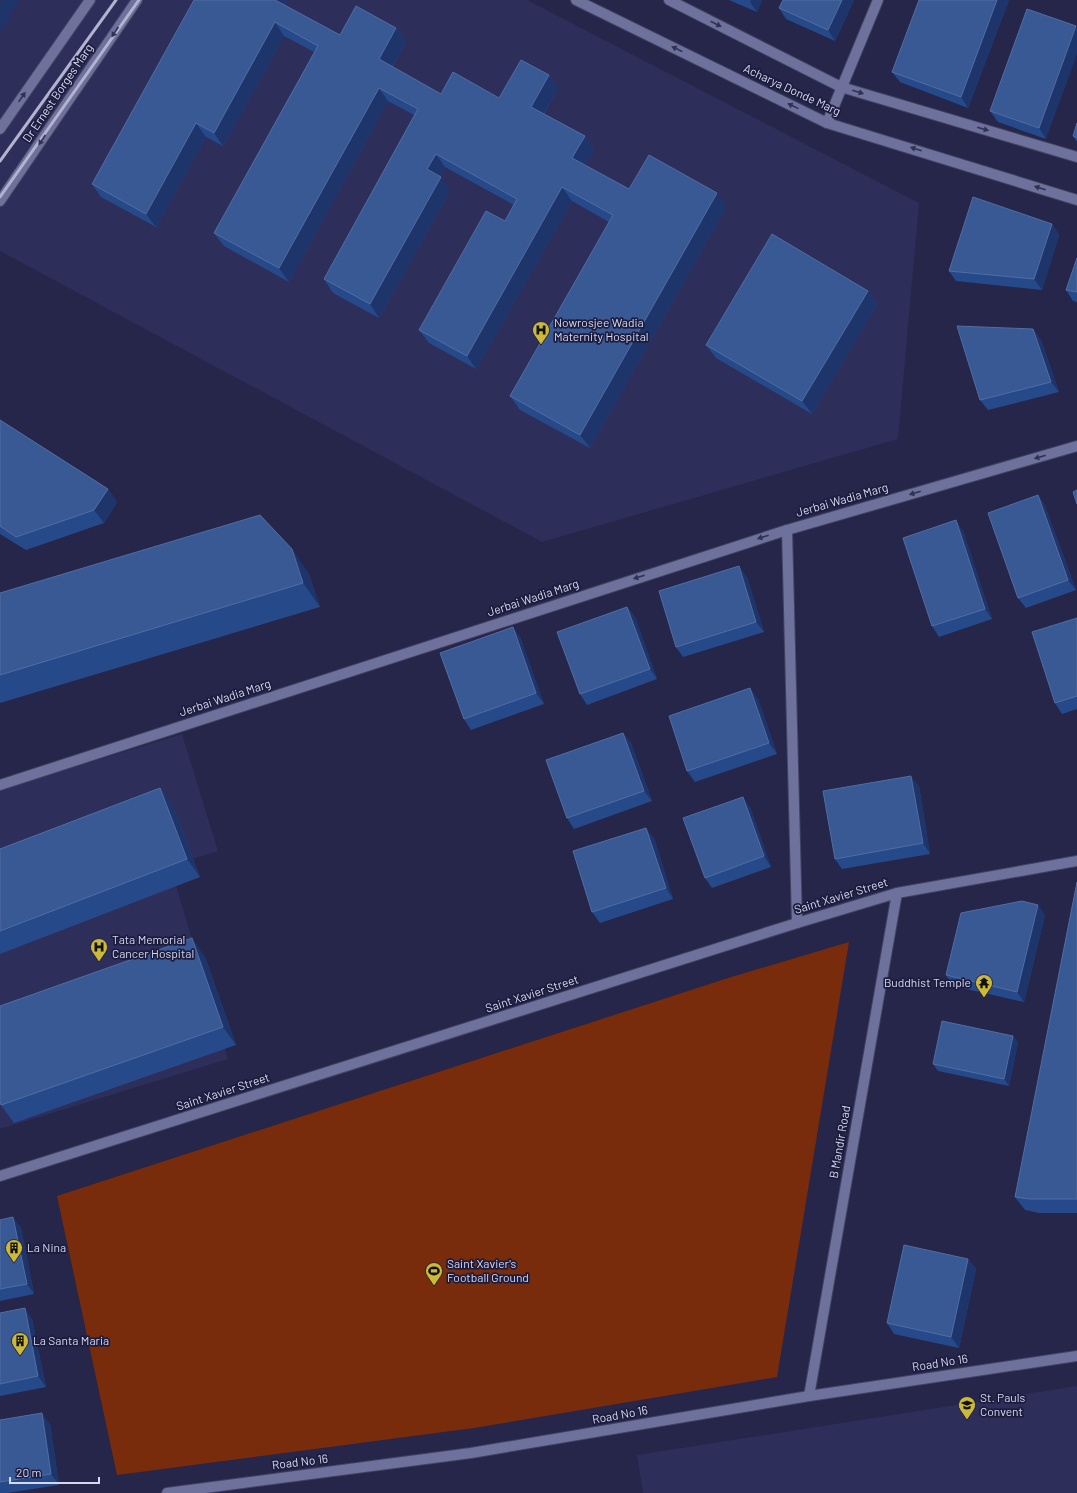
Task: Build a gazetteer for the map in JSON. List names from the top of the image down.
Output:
{
  "streets": {
    "street": [
      "Acharya Donde Marg",
      "Dr Ernest Borges Marg",
      "Jerbai Wadia Marg",
      "Saint Xavier Street",
      "B Mandir Road",
      "Road No 16"
    ]
  },
  "crossings": [
    ["Saint Xavier Street", "B Mandir Road"],
    ["B Mandir Road", "Road No 16"]
  ],
  "one_way": ["Jerbai Wadia Marg"],
  "places": {
    "hospital": ["Nowrosjee Wadia Maternity Hospital", "Tata Memorial Cancer Hospital"],
    "temple": ["Buddhist Temple"],
    "building": ["La Nina", "La Santa Maria"],
    "sports": ["Saint Xavier's Football Ground"],
    "school or university": ["St. Pauls Convent"]
  },
  "scale_bar": "20 m"
}
